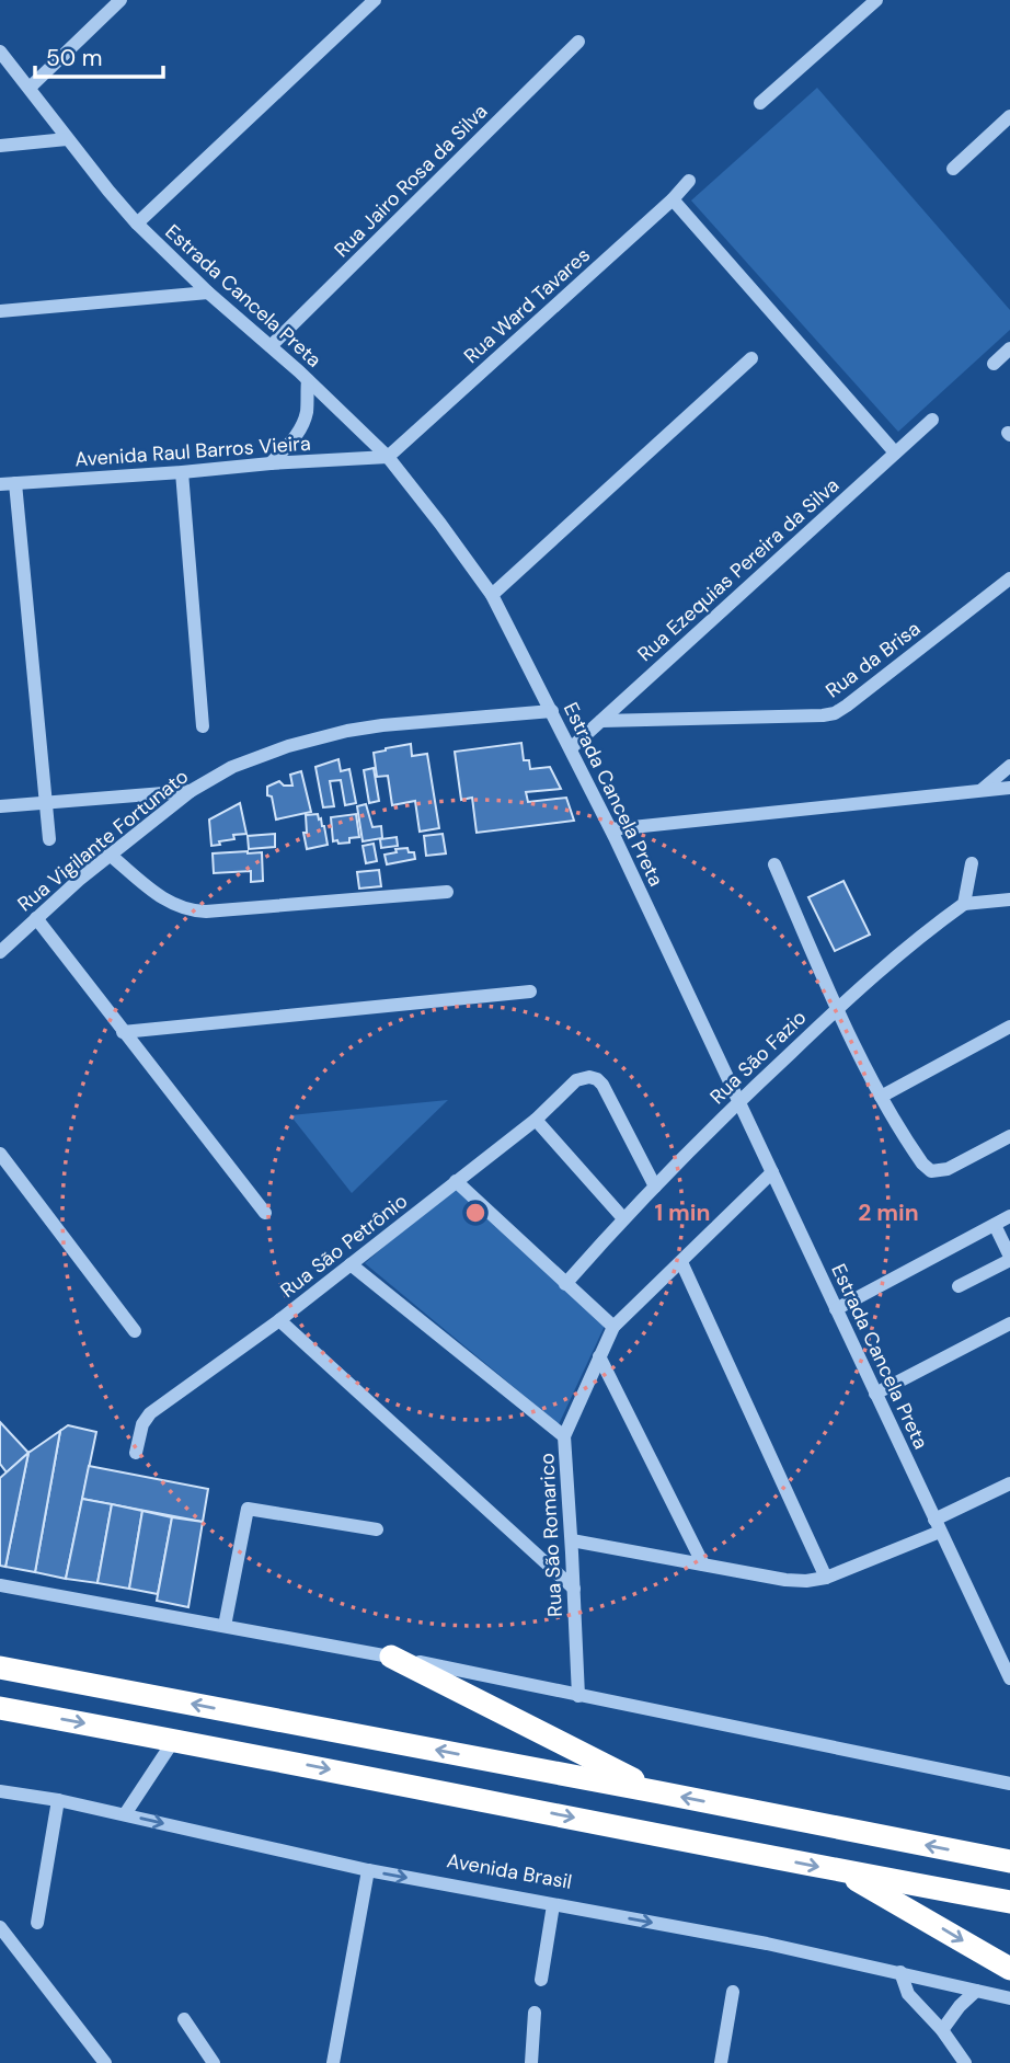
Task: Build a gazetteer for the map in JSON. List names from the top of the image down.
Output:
{
  "streets": {
    "street": [
      "Rua Jairo Rosa da Silva",
      "Estrada Cancela Preta",
      "Rua Ward Tavares",
      "Avenida Raul Barros Vieira",
      "Rua Ezequias Pereira da Silva",
      "Rua da Brisa",
      "Rua Vigilante Fortunato",
      "Rua São Fazio",
      "Rua São Petrônio",
      "Rua São Romarico",
      "Avenida Brasil"
    ]
  },
  "crossings": [
    ["Rua Jairo Rosa da Silva", "Estrada Cancela Preta"],
    ["Estrada Cancela Preta", "Rua Ward Tavares"],
    ["Estrada Cancela Preta", "Avenida Raul Barros Vieira"],
    ["Estrada Cancela Preta", "Rua Ezequias Pereira da Silva"],
    ["Estrada Cancela Preta", "Rua Vigilante Fortunato"],
    ["Estrada Cancela Preta", "Rua São Fazio"],
    ["Estrada Cancela Preta", "Rua São Romarico"],
    ["Rua Ward Tavares", "Avenida Raul Barros Vieira"],
    ["Rua Ezequias Pereira da Silva", "Rua da Brisa"],
    ["Rua São Fazio", "Rua São Petrônio"]
  ],
  "one_way": ["Avenida Brasil"],
  "scale_bar": "50 m",
  "rings": ["1 min", "2 min"]
}
